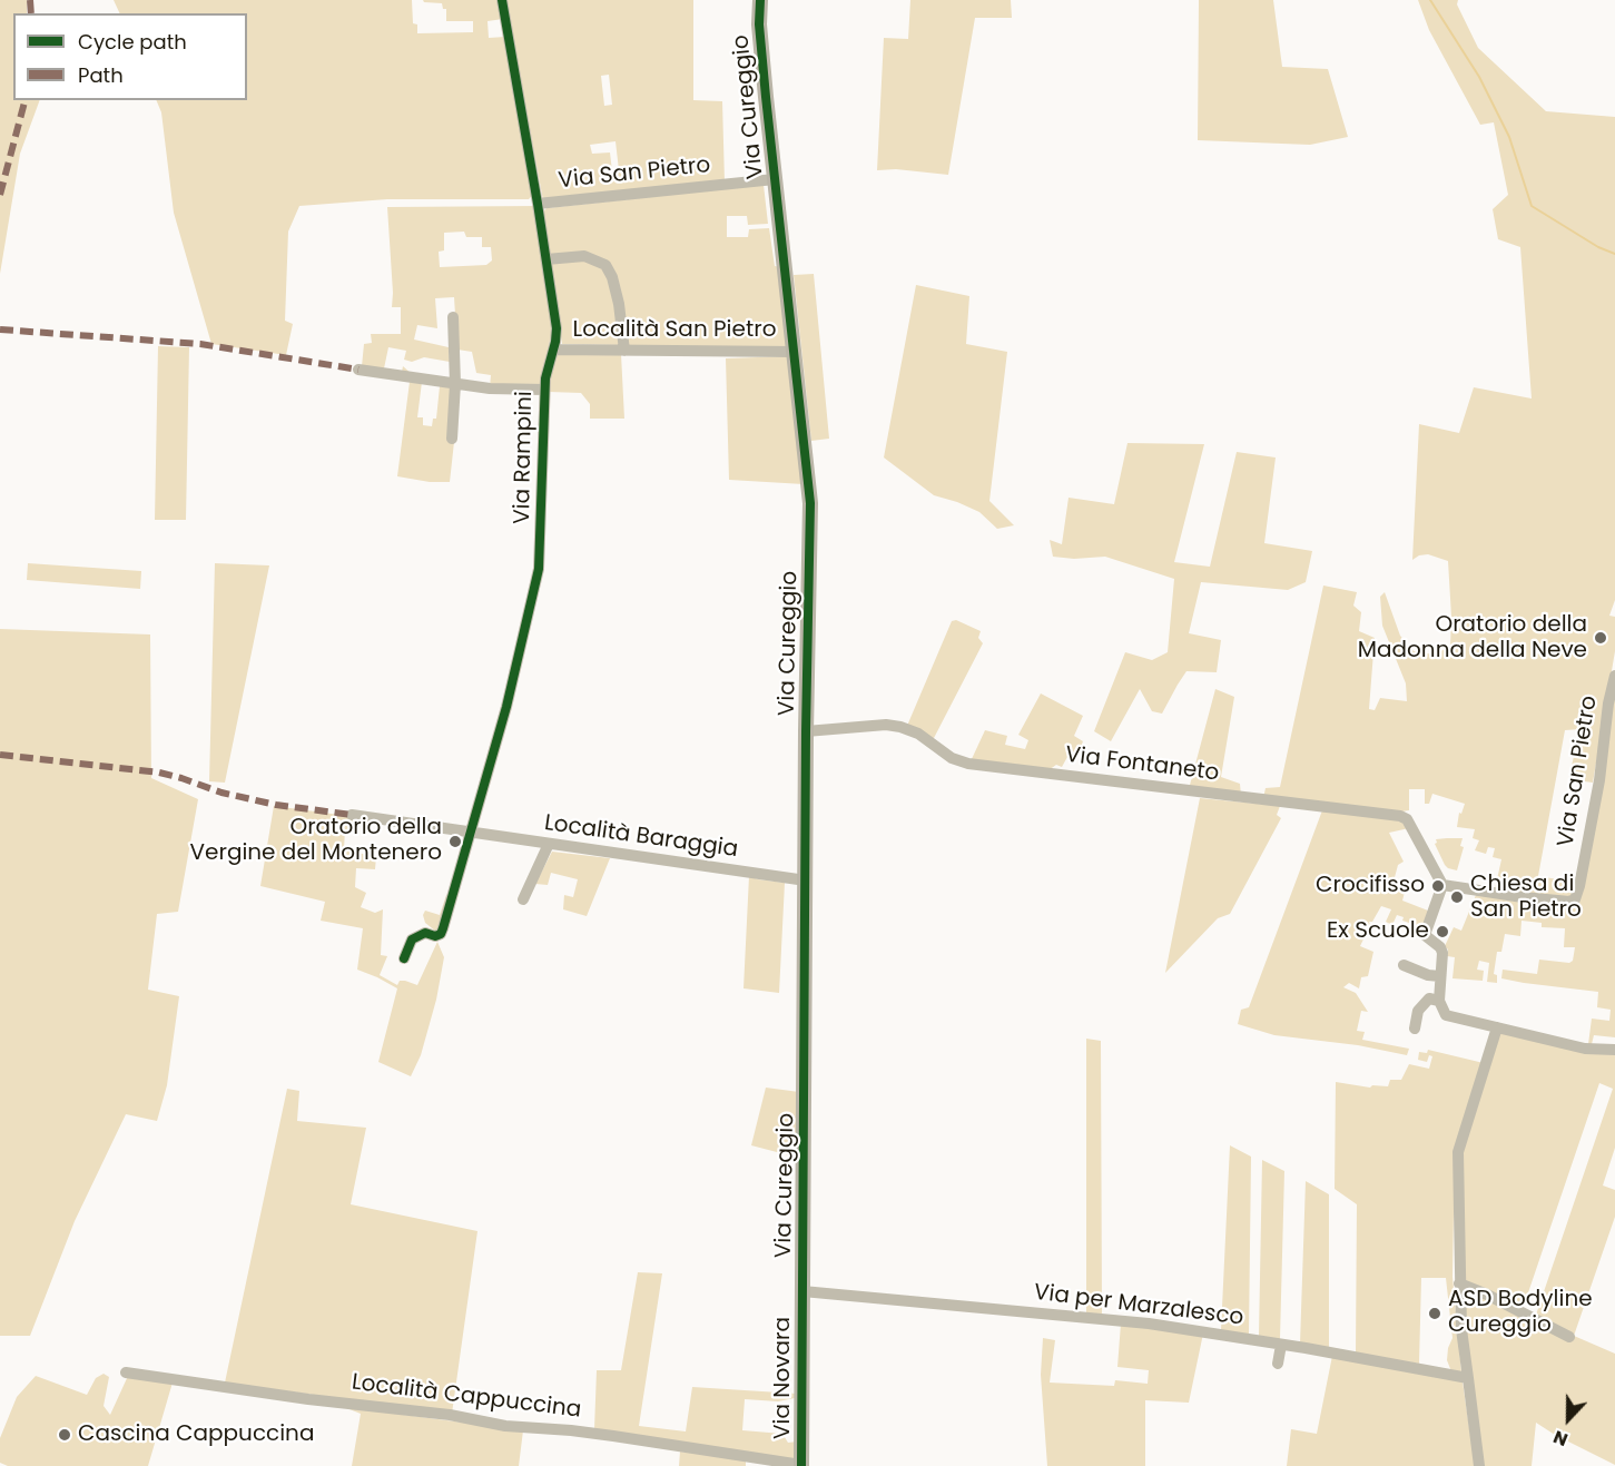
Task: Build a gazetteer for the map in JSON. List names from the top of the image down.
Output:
{
  "streets": {
    "main road": ["Via Cureggio", "Via Novara"],
    "street": [
      "Via San Pietro",
      "Località San Pietro",
      "Via Rampini",
      "Via Fontaneto",
      "Località Baraggia",
      "Via per Marzalesco",
      "Località Cappuccina"
    ]
  },
  "crossings": [
    ["Via Cureggio", "Via San Pietro"],
    ["Via Cureggio", "Località San Pietro"],
    ["Via Cureggio", "Via Fontaneto"],
    ["Via Cureggio", "Località Baraggia"],
    ["Via Cureggio", "Via per Marzalesco"],
    ["Via Cureggio", "Via Novara"],
    ["Via San Pietro", "Via Rampini"],
    ["Via San Pietro", "Via Fontaneto"],
    ["Località San Pietro", "Via Rampini"],
    ["Via Rampini", "Località Baraggia"],
    ["Via per Marzalesco", "Via Novara"],
    ["Via Novara", "Località Cappuccina"]
  ],
  "places": [
    "Oratorio della Madonna della Neve",
    "Oratorio della Vergine del Montenero",
    "Crocifisso",
    "Chiesa di San Pietro",
    "Ex Scuole",
    "ASD Bodyline Cureggio",
    "Cascina Cappuccina"
  ],
  "legend": ["Cycle path", "Path"],
  "north": "bottom"
}
